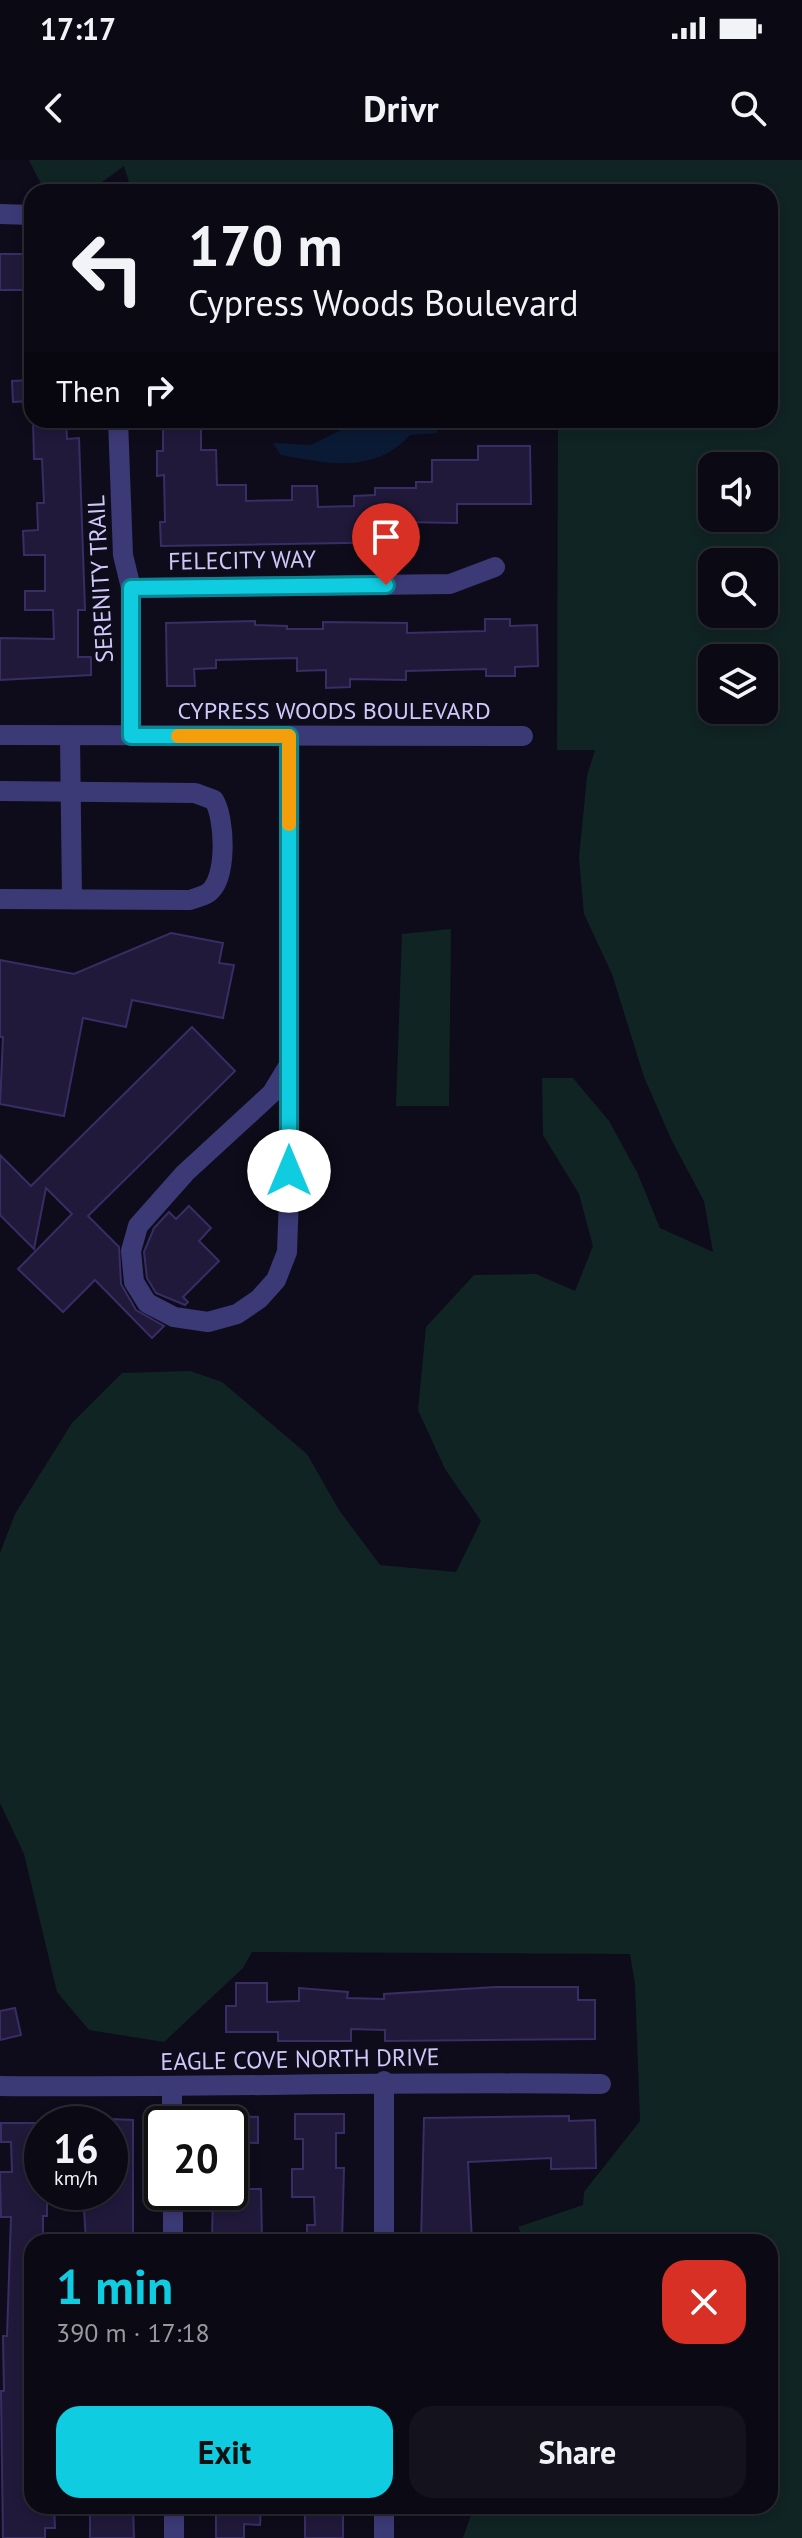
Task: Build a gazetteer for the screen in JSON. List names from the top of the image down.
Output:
{
  "streets": {
    "street": [
      "FELECITY WAY",
      "SERENITY TRAIL",
      "CYPRESS WOODS BOULEVARD",
      "EAGLE COVE NORTH DRIVE"
    ]
  },
  "crossings": [
    ["FELECITY WAY", "SERENITY TRAIL"],
    ["SERENITY TRAIL", "CYPRESS WOODS BOULEVARD"]
  ],
  "page": {
    "status": "17:17",
    "header": "Drivr",
    "turn": ["170 m", "Cypress Woods Boulevard"],
    "then": "Then",
    "speed": "16 km/h",
    "limit": "20",
    "heading": ["1 min", "390 m · 17:18"],
    "buttons": ["Exit", "Share"]
  }
}
